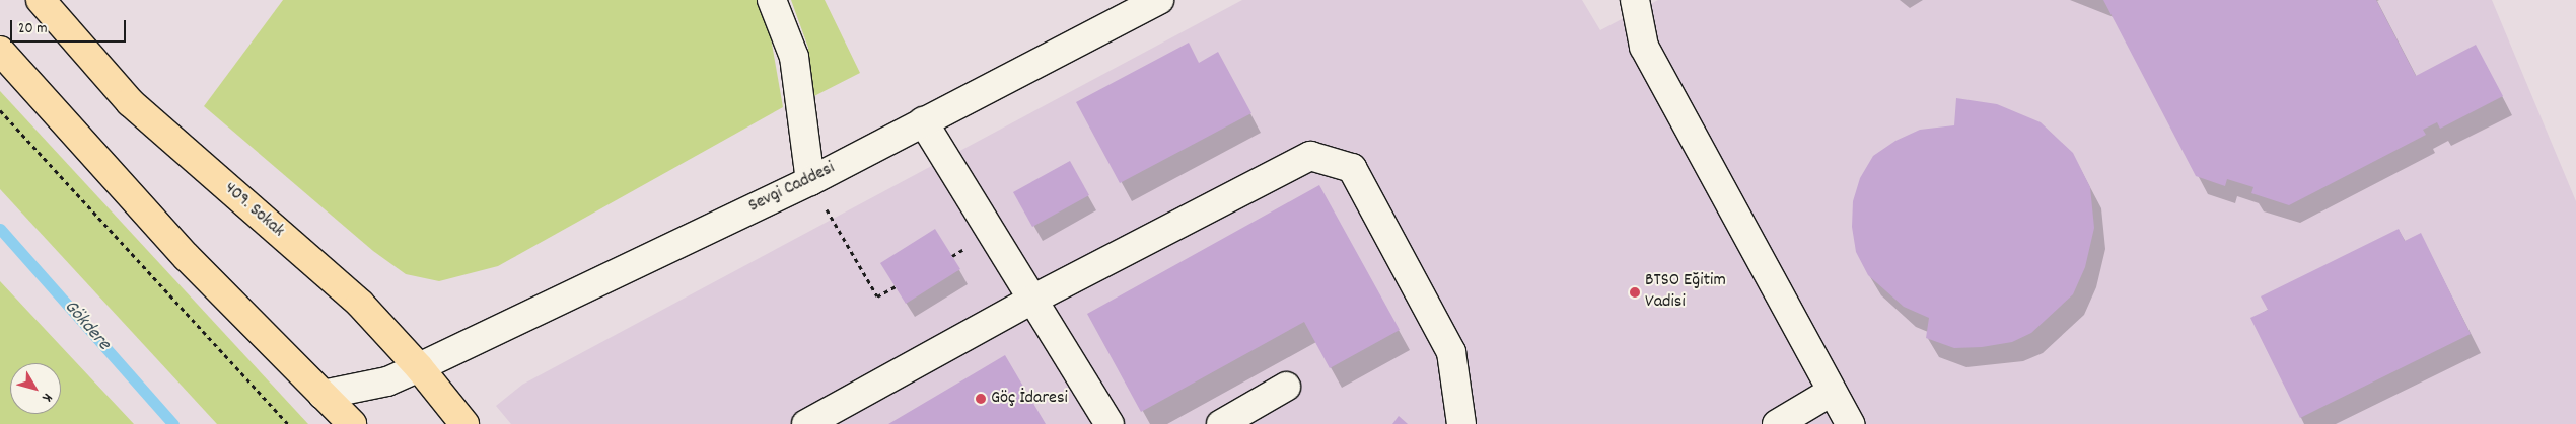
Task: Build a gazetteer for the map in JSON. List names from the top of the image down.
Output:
{
  "streets": {
    "main road": ["409. Sokak"],
    "street": ["Sevgi Caddesi"]
  },
  "crossings": [
    ["Sevgi Caddesi", "409. Sokak"]
  ],
  "water": ["Gökdere"],
  "places": ["BTSO Eğitim Vadisi", "Göç İdaresi"],
  "scale_bar": "20 m",
  "north": "bottom right"
}
